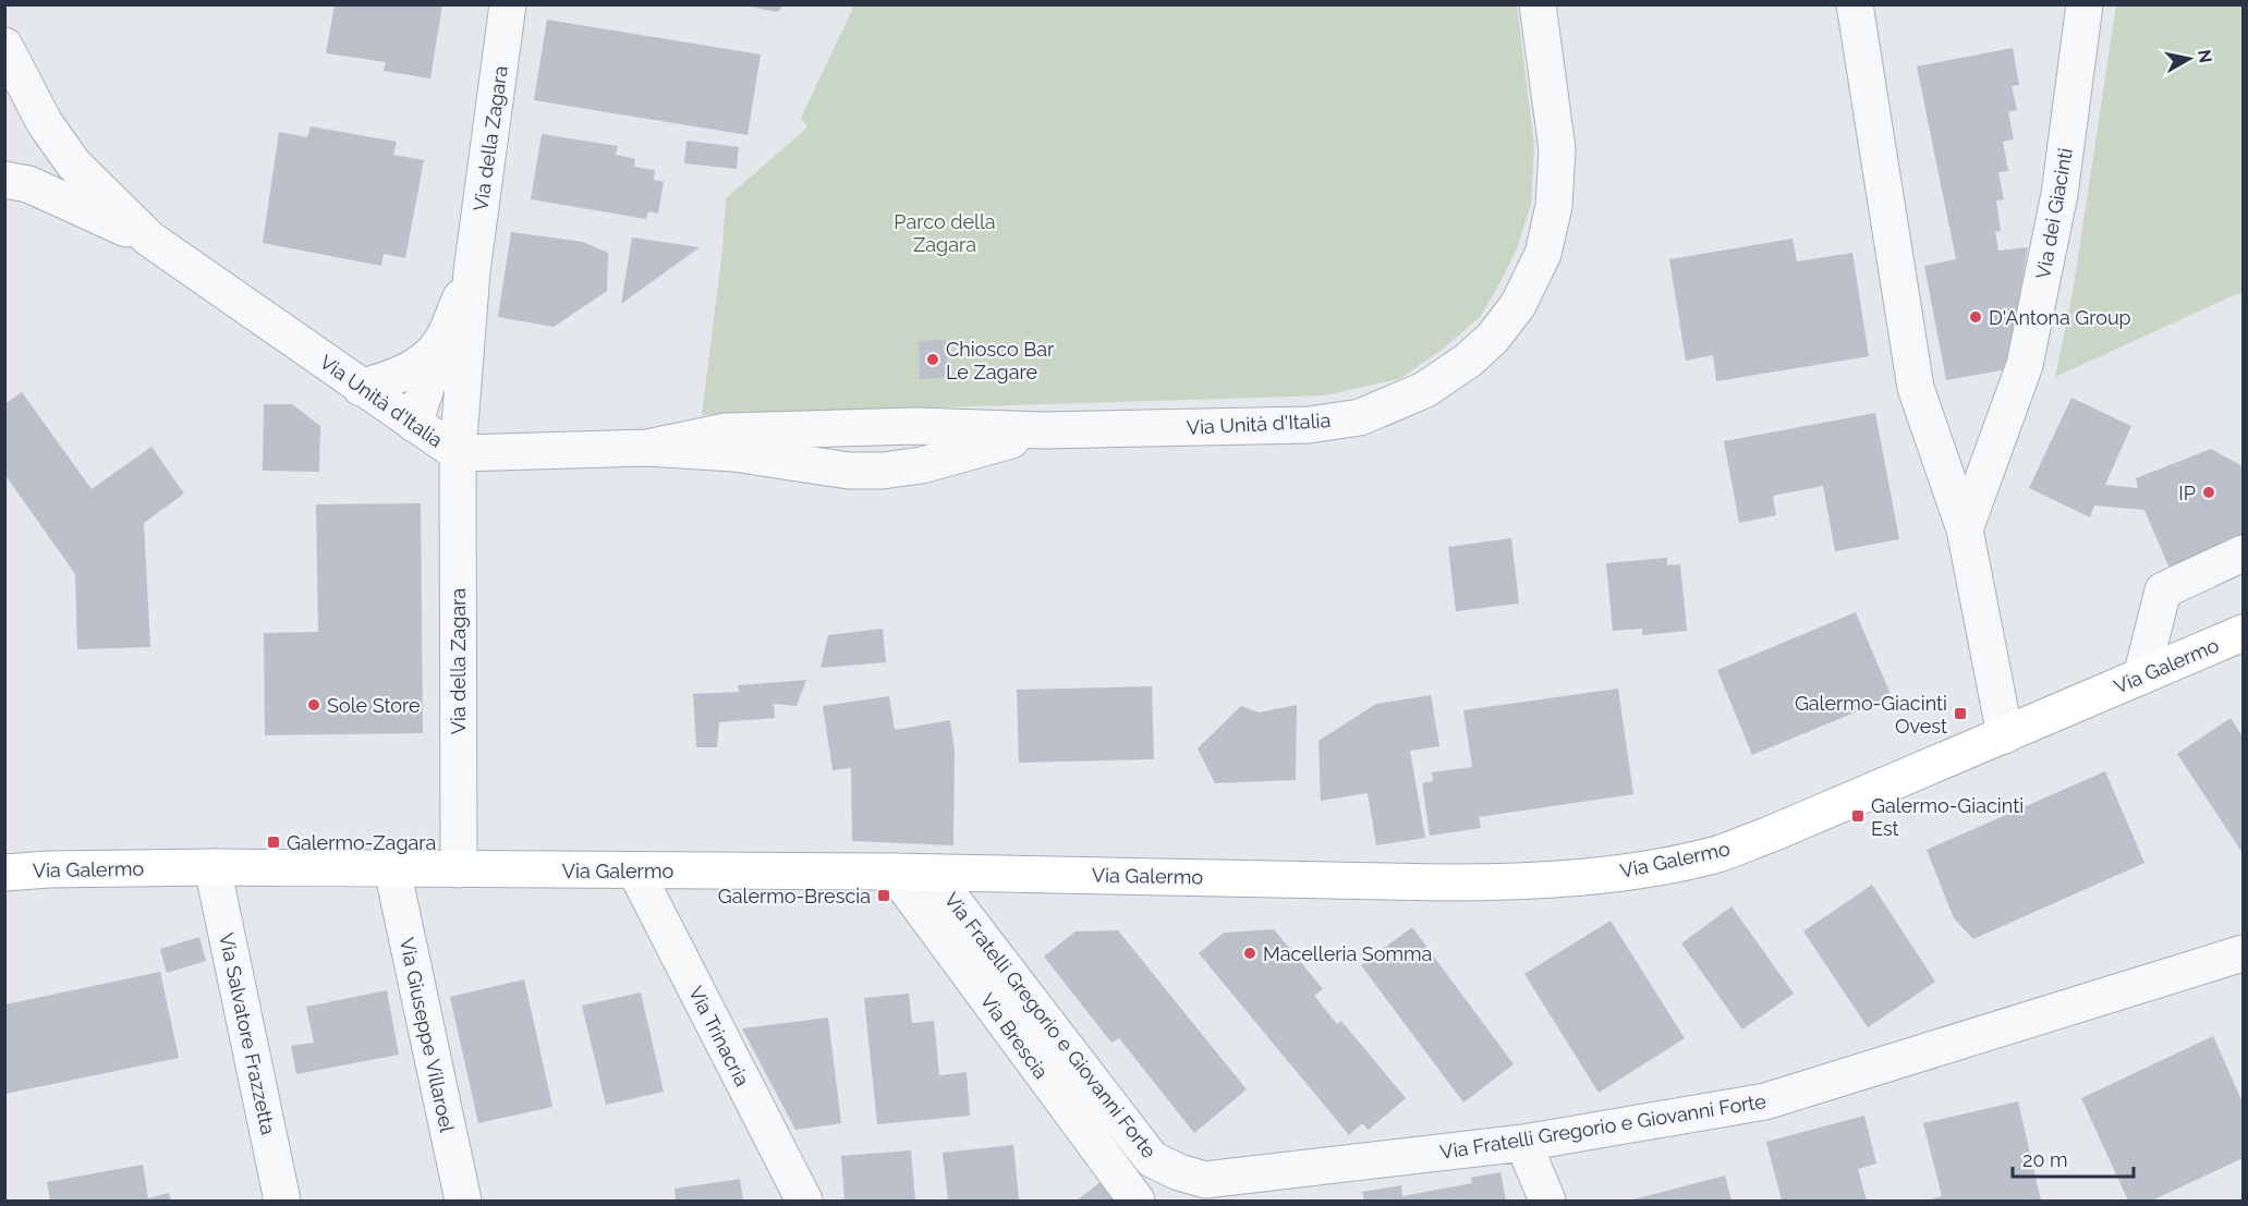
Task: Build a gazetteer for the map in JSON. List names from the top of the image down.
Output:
{
  "streets": {
    "main road": ["Via Galermo"],
    "street": [
      "Via della Zagara",
      "Via dei Giacinti",
      "Via Unità d'Italia",
      "Via Fratelli Gregorio e Giovanni Forte",
      "Via Salvatore Frazzetta",
      "Via Giuseppe Villaroel",
      "Via Trinacria",
      "Via Brescia"
    ]
  },
  "crossings": [
    ["Via della Zagara", "Via Unità d'Italia"],
    ["Via della Zagara", "Via Galermo"],
    ["Via Galermo", "Via Fratelli Gregorio e Giovanni Forte"],
    ["Via Galermo", "Via Salvatore Frazzetta"],
    ["Via Galermo", "Via Giuseppe Villaroel"],
    ["Via Galermo", "Via Trinacria"],
    ["Via Galermo", "Via Brescia"]
  ],
  "parks": ["Parco della Zagara"],
  "places": {
    "other": [
      "D'Antona Group",
      "Chiosco Bar Le Zagare",
      "IP",
      "Sole Store",
      "Macelleria Somma"
    ],
    "transit": [
      "Galermo-Giacinti Ovest",
      "Galermo-Giacinti Est",
      "Galermo-Zagara",
      "Galermo-Brescia"
    ]
  },
  "scale_bar": "20 m",
  "north": "right"
}
